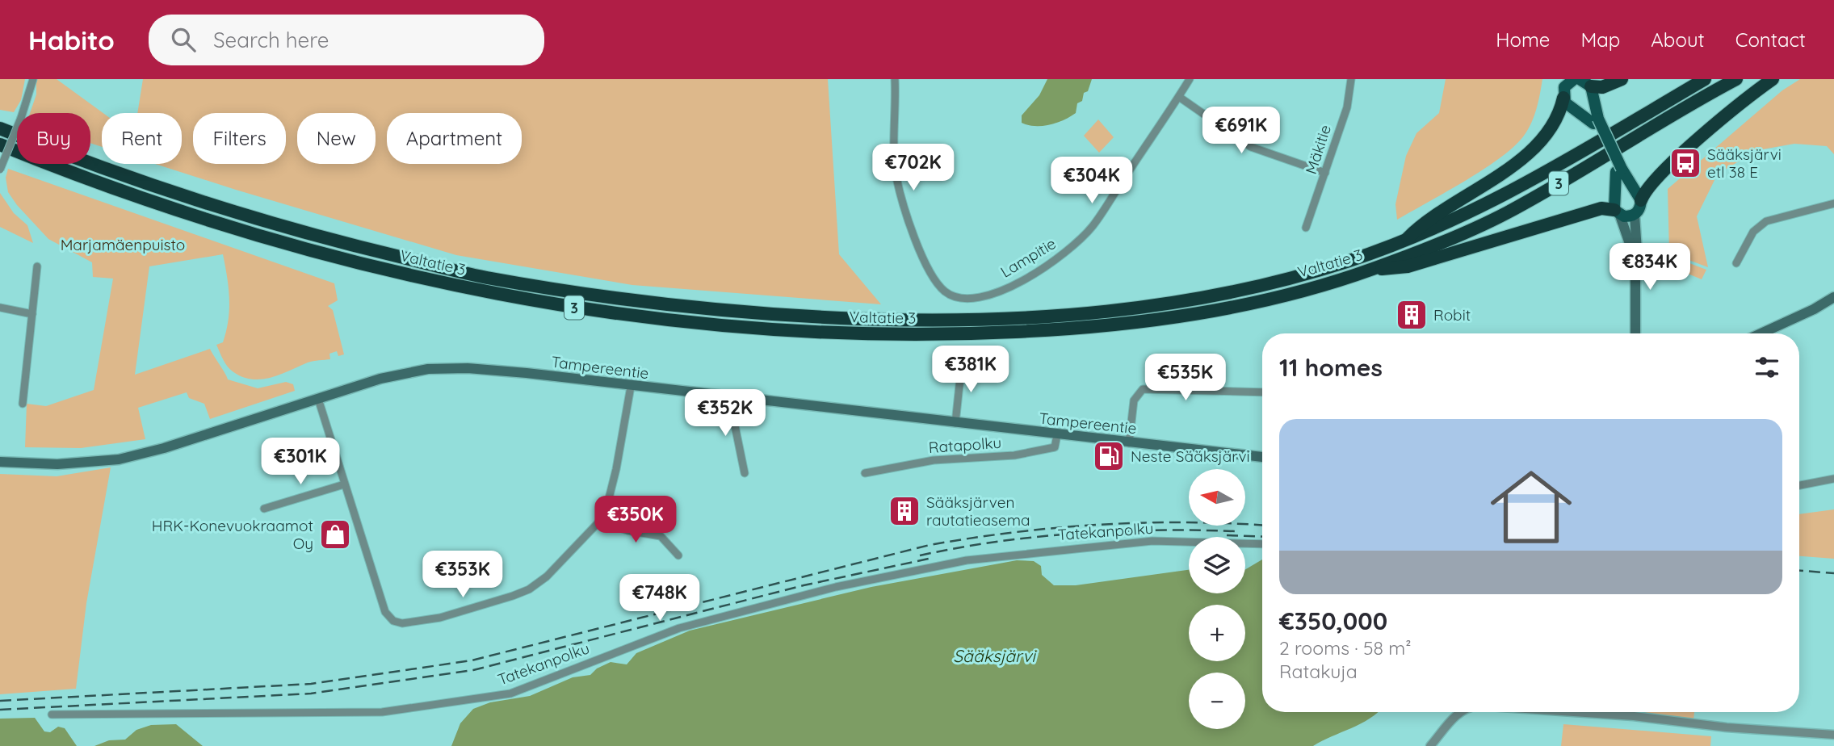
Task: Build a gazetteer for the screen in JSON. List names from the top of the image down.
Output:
{
  "streets": {
    "highway": ["3", "Valtatie 3"],
    "main road": ["Tampereentie"],
    "street": [
      "Mäkitie",
      "Lampitie",
      "Ratapolku",
      "Tatekanpolku"
    ]
  },
  "crossings": [
    ["Tampereentie", "Ratapolku"]
  ],
  "water": ["Sääksjärvi"],
  "parks": ["Marjamäenpuisto"],
  "places": {
    "bus stop": ["Sääksjärvi etl 38 E"],
    "building": ["Robit", "Sääksjärven rautatieasema"],
    "fuel station": ["Neste Sääksjärvi"],
    "shop": ["HRK-Konevuokraamot Oy"]
  },
  "north": "left",
  "page": {
    "header": "Habito",
    "search": "Search here",
    "nav": [
      "Home",
      "Map",
      "About",
      "Contact"
    ],
    "price": [
      "€691K",
      "€702K",
      "€304K",
      "€834K",
      "€381K",
      "€535K",
      "€352K",
      "€301K",
      "€350K",
      "€353K",
      "€748K"
    ],
    "chip": [
      "Buy",
      "Rent",
      "Filters",
      "New",
      "Apartment"
    ],
    "heading": "11 homes",
    "list": [
      {
        "name": "€350,000",
        "note": "2 rooms · 58 m² · Ratakuja"
      }
    ],
    "map_buttons": ["+", "−"]
  }
}
